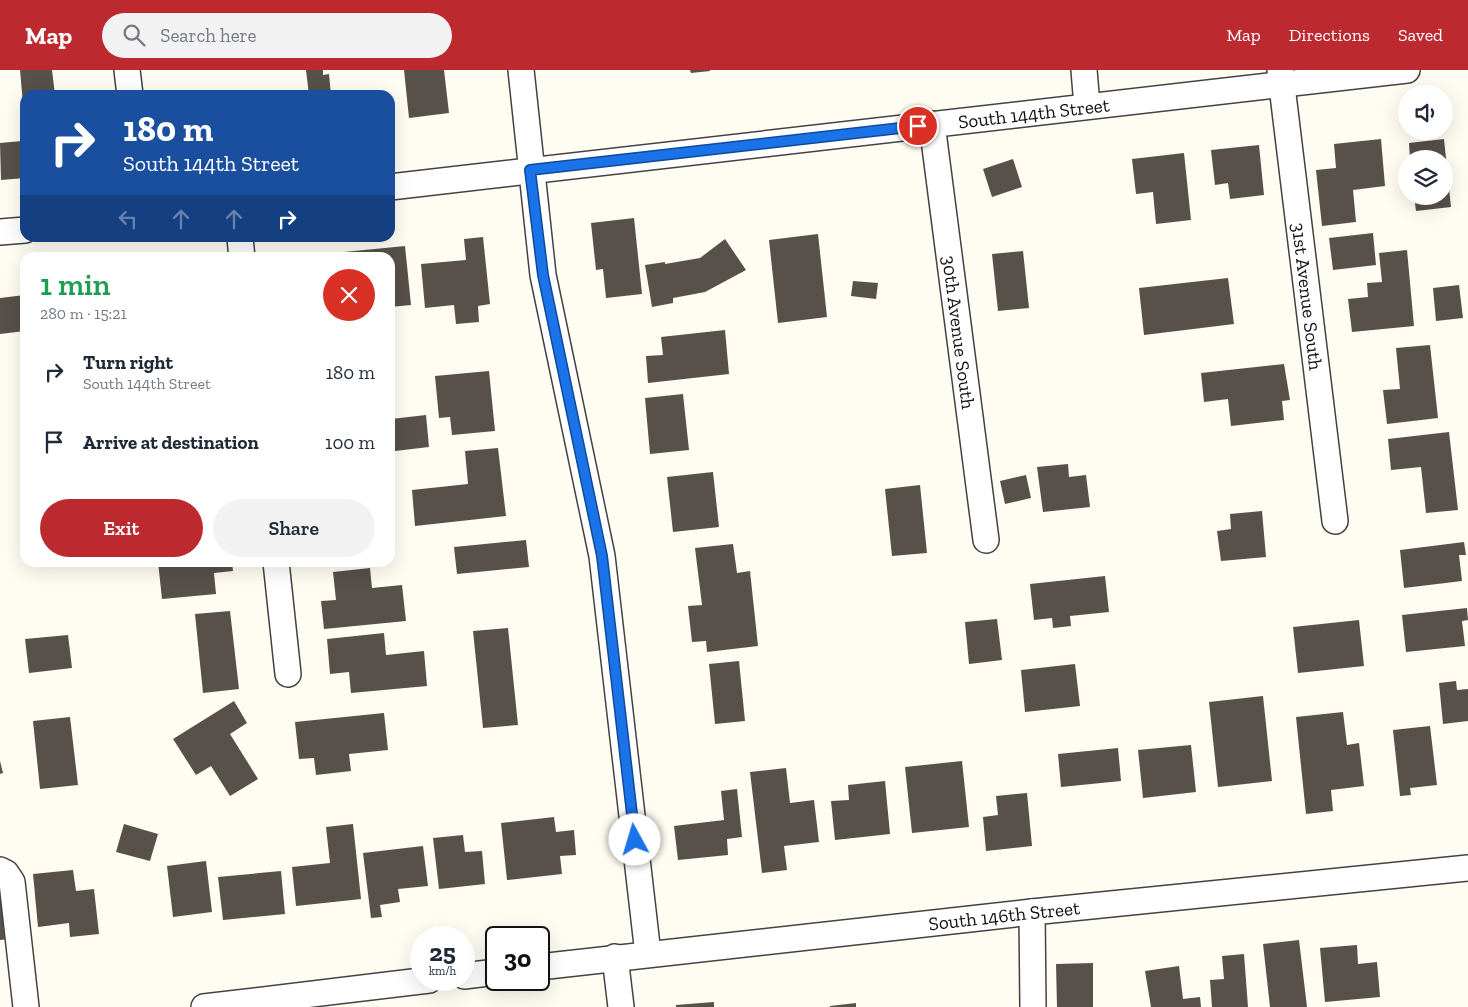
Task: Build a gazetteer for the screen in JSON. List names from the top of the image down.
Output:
{
  "streets": {
    "street": [
      "South 144th Street",
      "31st Avenue South",
      "30th Avenue South",
      "South 146th Street"
    ]
  },
  "crossings": [
    ["South 144th Street", "31st Avenue South"],
    ["South 144th Street", "30th Avenue South"]
  ],
  "page": {
    "header": "Map",
    "search": "Search here",
    "nav": ["Map", "Directions", "Saved"],
    "turn": ["180 m", "South 144th Street"],
    "heading": ["1 min", "280 m · 15:21"],
    "list": [
      {
        "name": "Turn right",
        "note": "South 144th Street",
        "value": "180 m"
      },
      {
        "name": "Arrive at destination",
        "value": "100 m"
      }
    ],
    "buttons": ["Exit", "Share"],
    "speed": "25 km/h",
    "limit": "30"
  }
}
